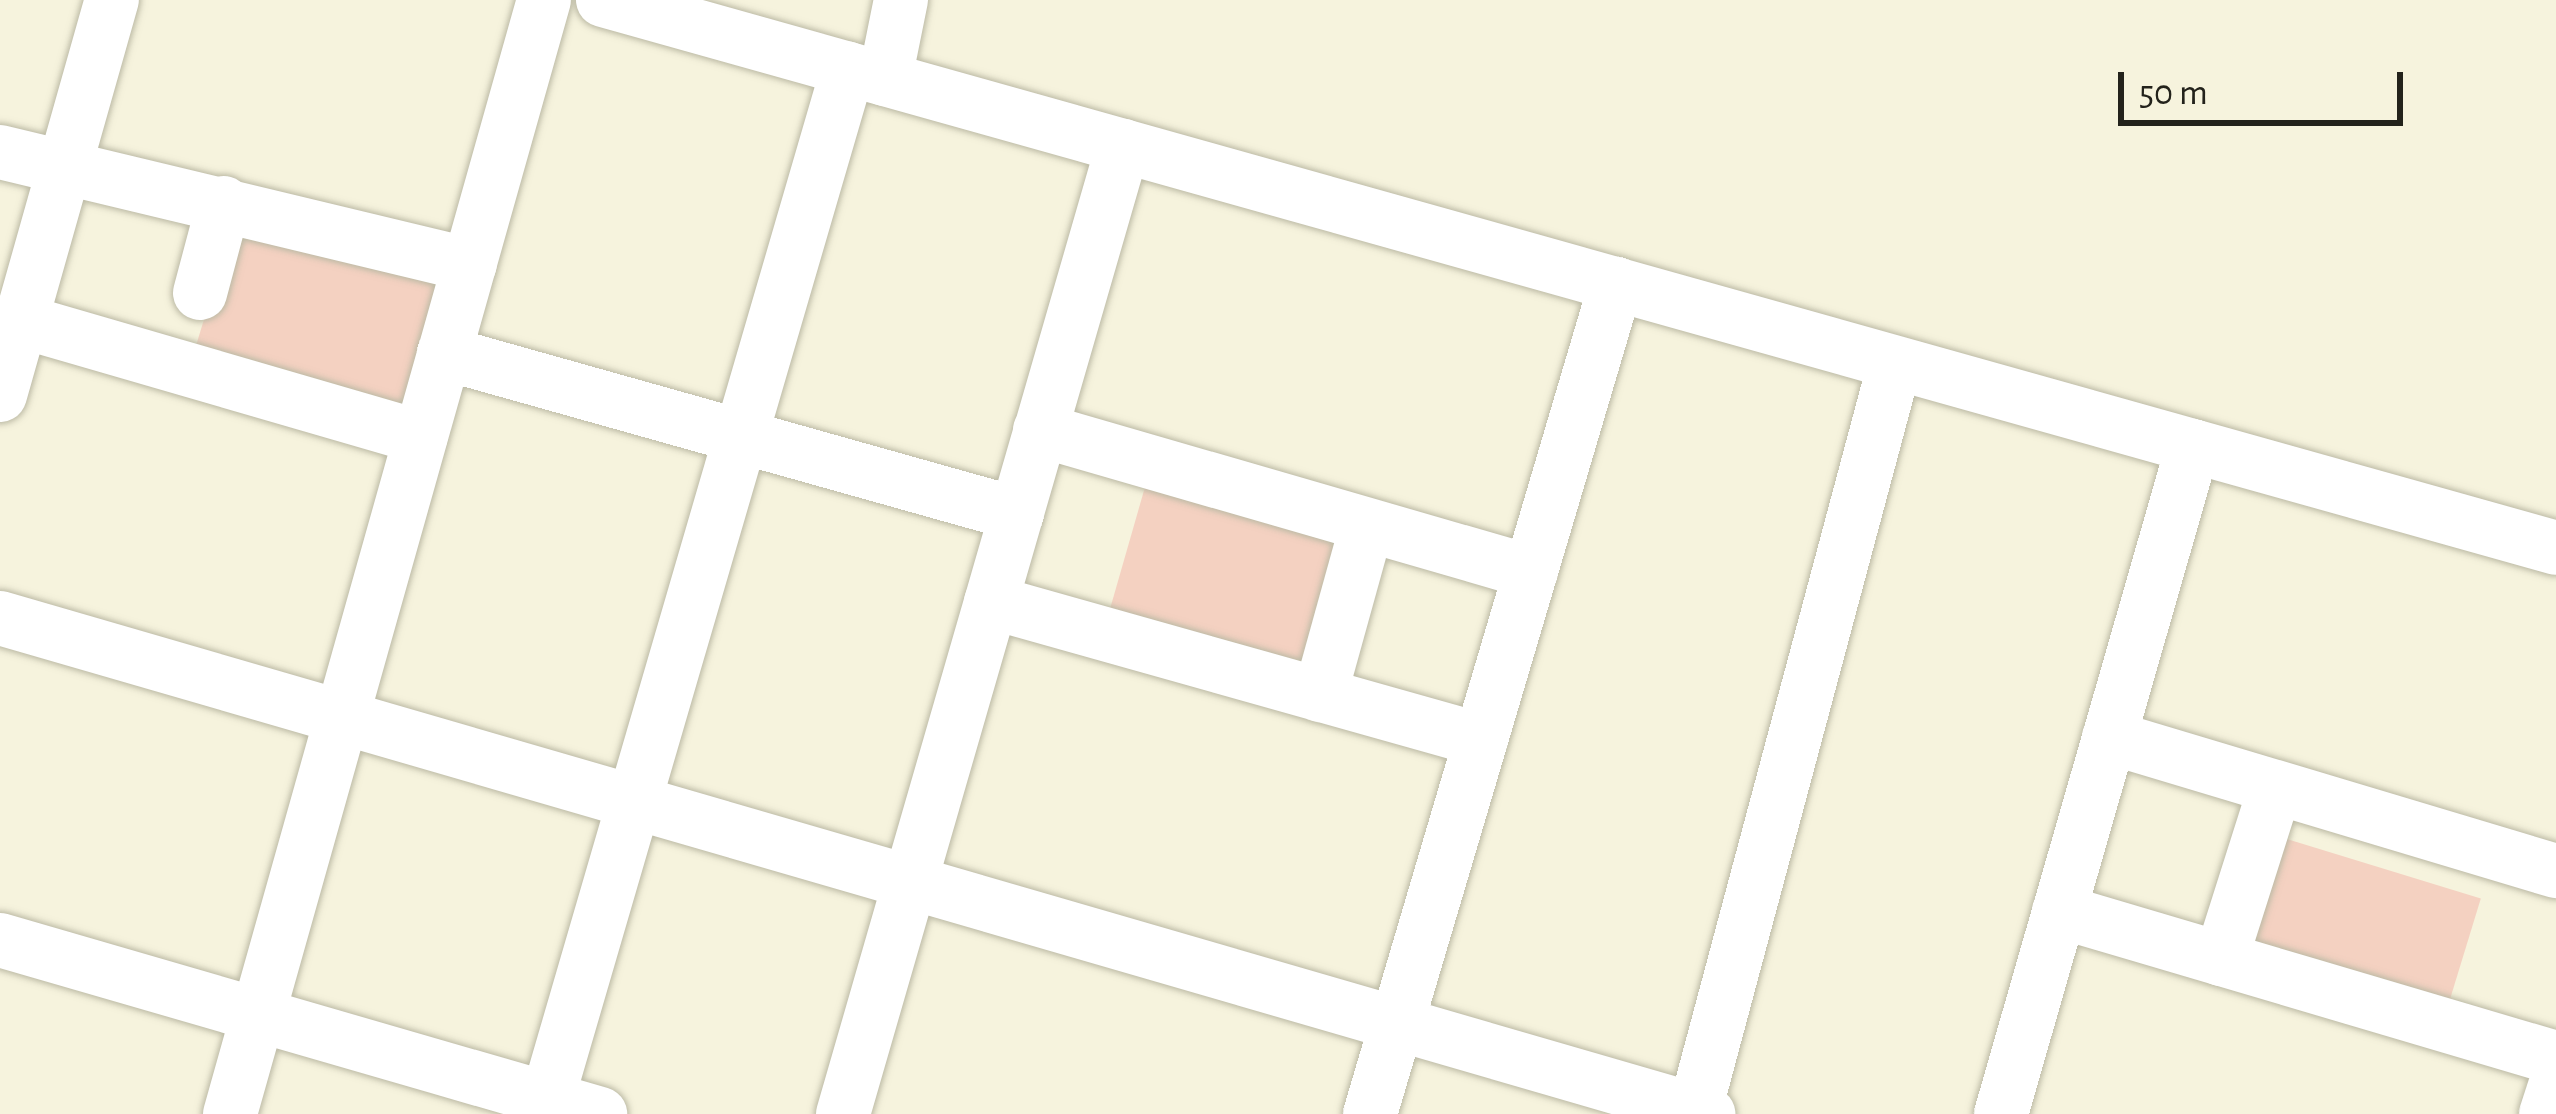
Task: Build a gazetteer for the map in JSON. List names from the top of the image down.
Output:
{
  "scale_bar": "50 m"
}
